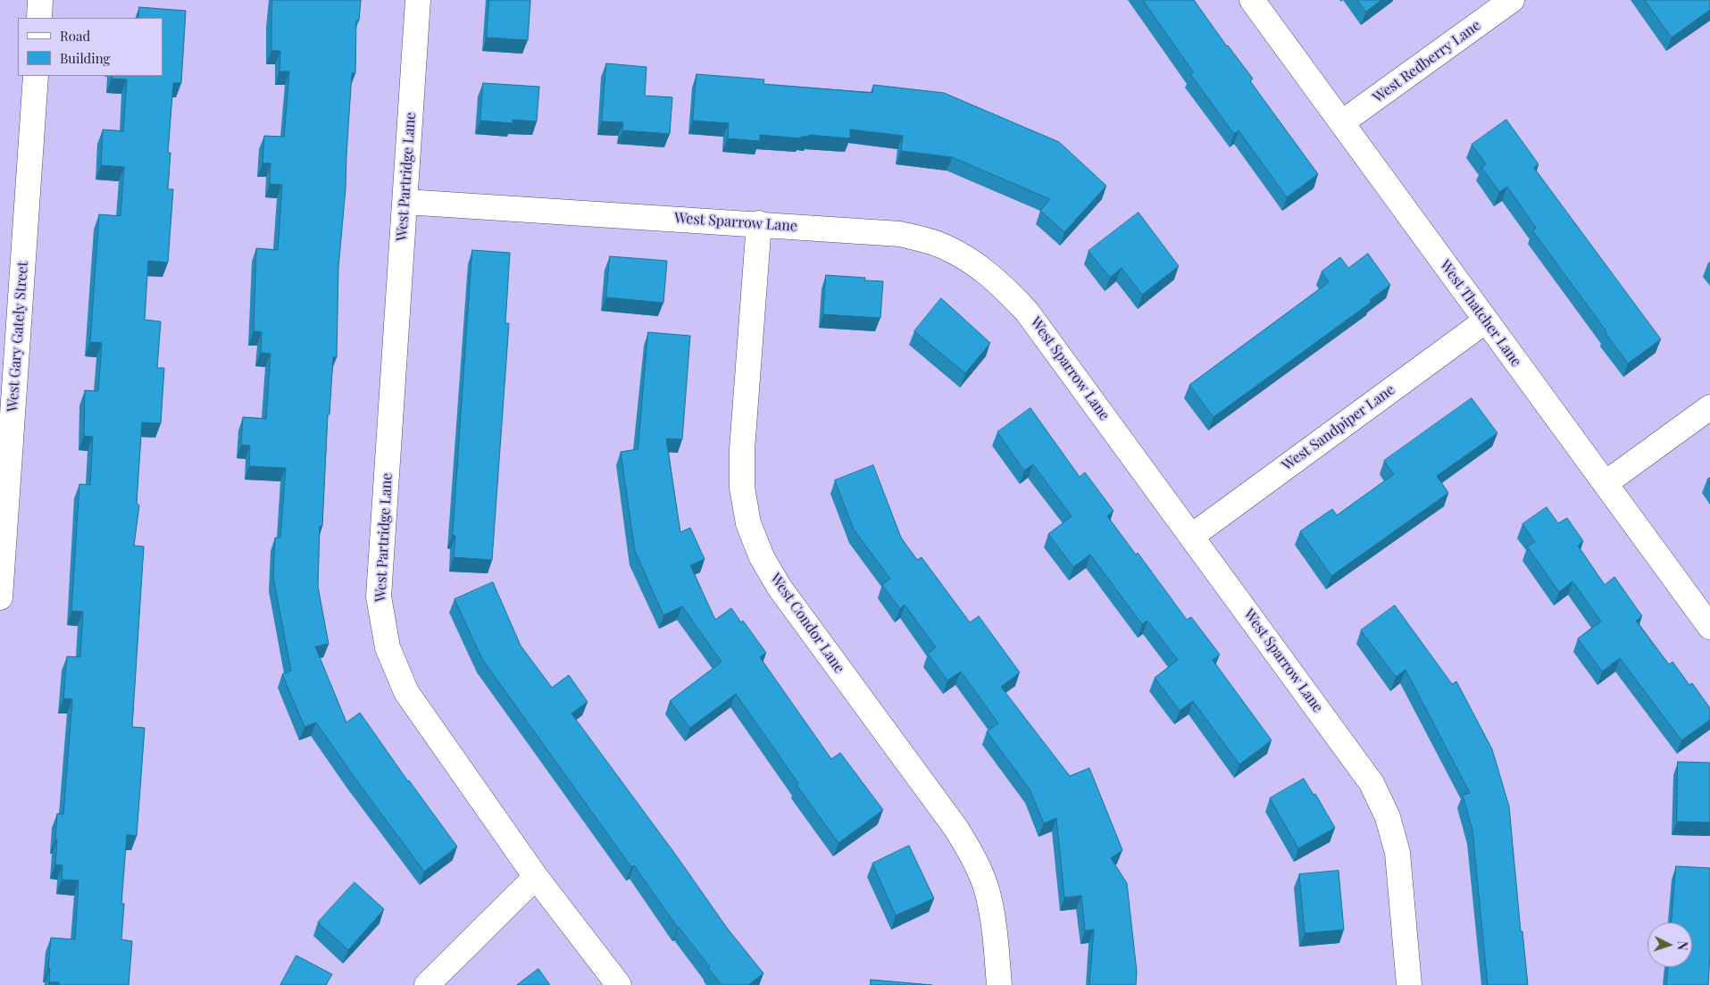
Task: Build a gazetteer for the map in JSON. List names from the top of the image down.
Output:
{
  "streets": {
    "street": [
      "West Redberry Lane",
      "West Partridge Lane",
      "West Sparrow Lane",
      "West Thatcher Lane",
      "West Gary Gately Street",
      "West Sandpiper Lane",
      "West Condor Lane"
    ]
  },
  "crossings": [
    ["West Redberry Lane", "West Thatcher Lane"],
    ["West Partridge Lane", "West Sparrow Lane"],
    ["West Sparrow Lane", "West Sandpiper Lane"],
    ["West Sparrow Lane", "West Condor Lane"],
    ["West Thatcher Lane", "West Sandpiper Lane"]
  ],
  "legend": ["Road", "Building"],
  "north": "right"
}
